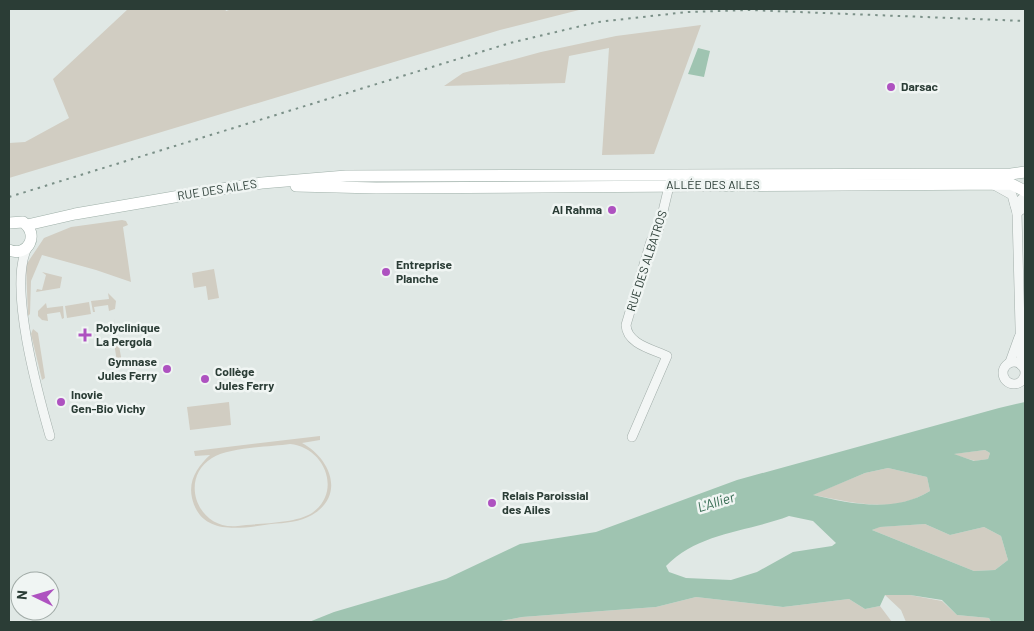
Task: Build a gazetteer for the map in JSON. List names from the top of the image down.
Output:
{
  "streets": {
    "main road": ["ALLÉE DES AILES", "RUE DES AILES"],
    "street": ["RUE DES ALBATROS"]
  },
  "crossings": [
    ["ALLÉE DES AILES", "RUE DES AILES"],
    ["ALLÉE DES AILES", "RUE DES ALBATROS"]
  ],
  "water": ["L'Allier"],
  "places": {
    "other": [
      "Darsac",
      "Al Rahma",
      "Entreprise Planche",
      "Gymnase Jules Ferry",
      "Collège Jules Ferry",
      "Inovie Gen-Bio Vichy",
      "Relais Paroissial des Ailes"
    ],
    "health": ["Polyclinique La Pergola"]
  },
  "north": "left"
}
